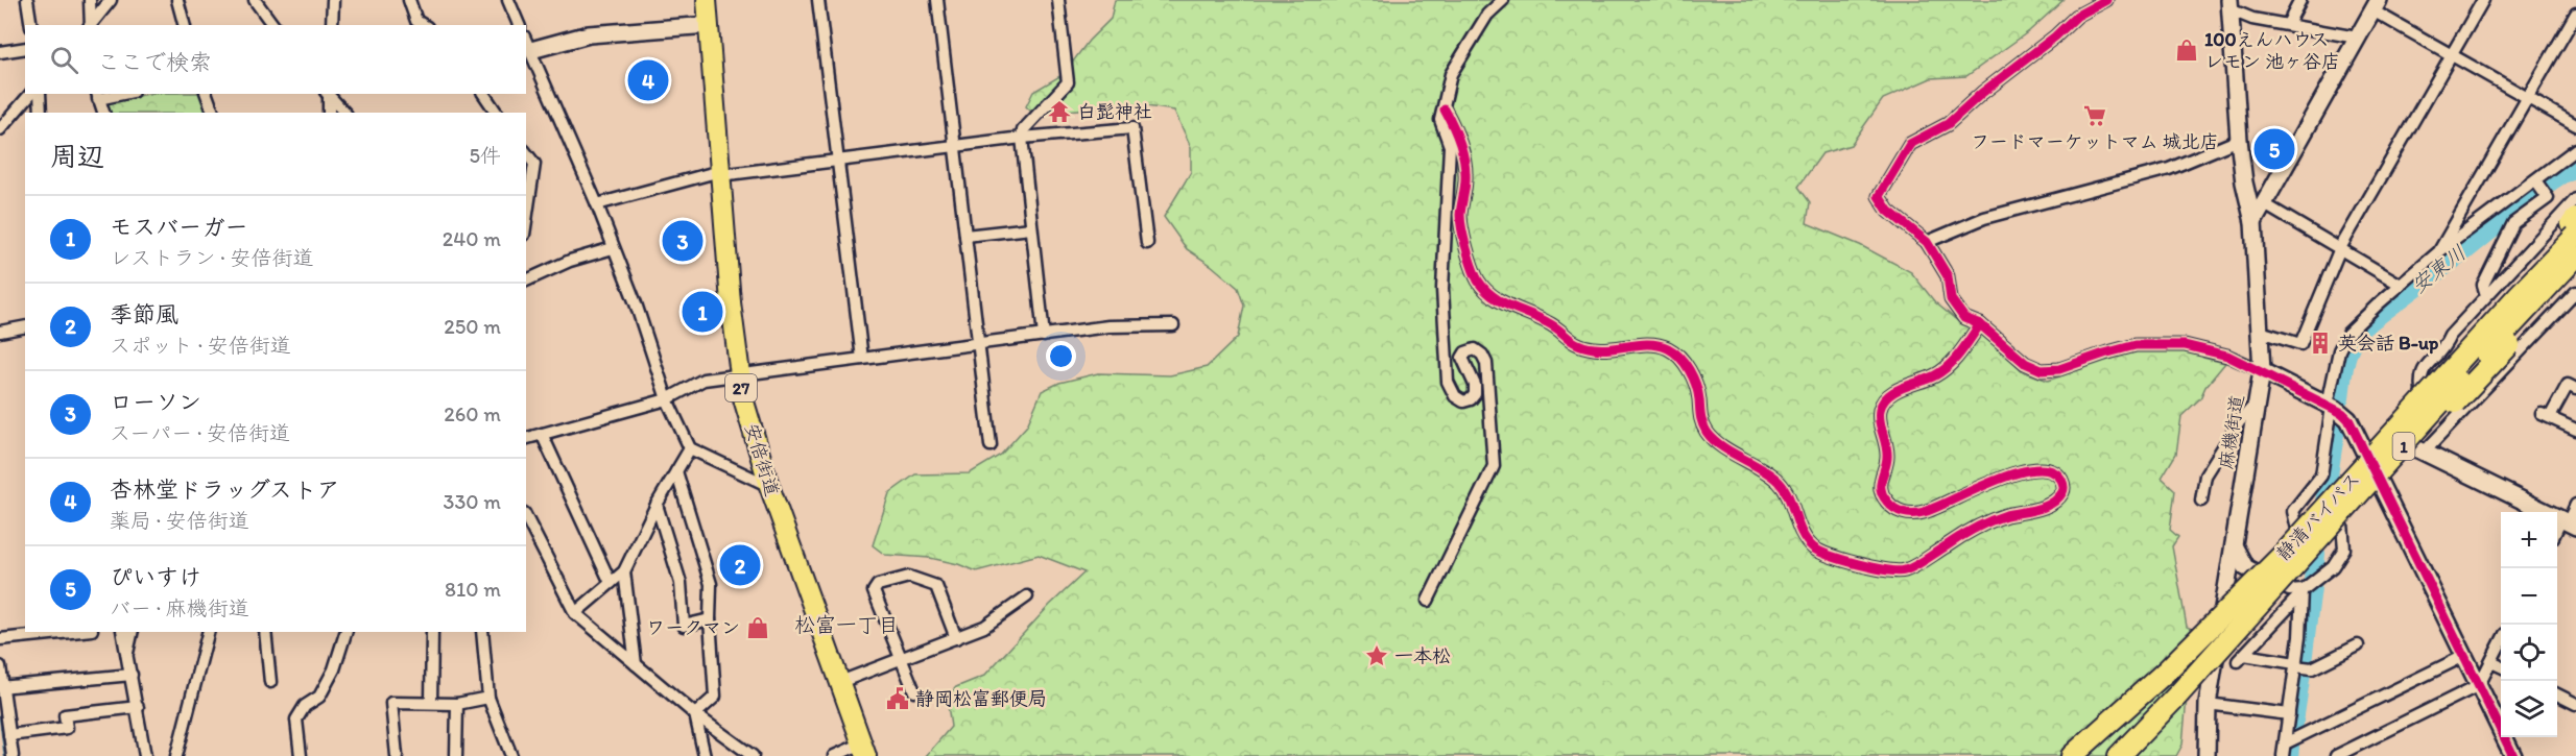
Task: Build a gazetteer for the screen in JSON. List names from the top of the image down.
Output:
{
  "streets": {
    "highway": ["1", "静清バイパス"],
    "main road": ["27", "安倍街道"],
    "street": ["麻機街道"]
  },
  "crossings": [
    ["麻機街道", "1"],
    ["1", "静清バイパス"]
  ],
  "districts": ["松富一丁目"],
  "water": ["安東川"],
  "places": {
    "shop": ["100えんハウス レモン 池ヶ谷店", "ワークマン"],
    "temple": ["白髭神社"],
    "supermarket": ["フードマーケットマム 城北店"],
    "building": ["英会話 B-up"],
    "place": ["一本松"],
    "public building": ["静岡松富郵便局"]
  },
  "page": {
    "search": "ここで検索",
    "pins": [
      "4",
      "5",
      "3",
      "1",
      "2"
    ],
    "heading": ["周辺", "5件"],
    "list": [
      {
        "mark": "1",
        "name": "モスバーガー",
        "note": "レストラン · 安倍街道",
        "value": "240 m"
      },
      {
        "mark": "2",
        "name": "季節風",
        "note": "スポット · 安倍街道",
        "value": "250 m"
      },
      {
        "mark": "3",
        "name": "ローソン",
        "note": "スーパー · 安倍街道",
        "value": "260 m"
      },
      {
        "mark": "4",
        "name": "杏林堂ドラッグストア",
        "note": "薬局 · 安倍街道",
        "value": "330 m"
      },
      {
        "mark": "5",
        "name": "ぴいすけ",
        "note": "バー · 麻機街道",
        "value": "810 m"
      }
    ],
    "map_buttons": ["+", "−"]
  }
}
